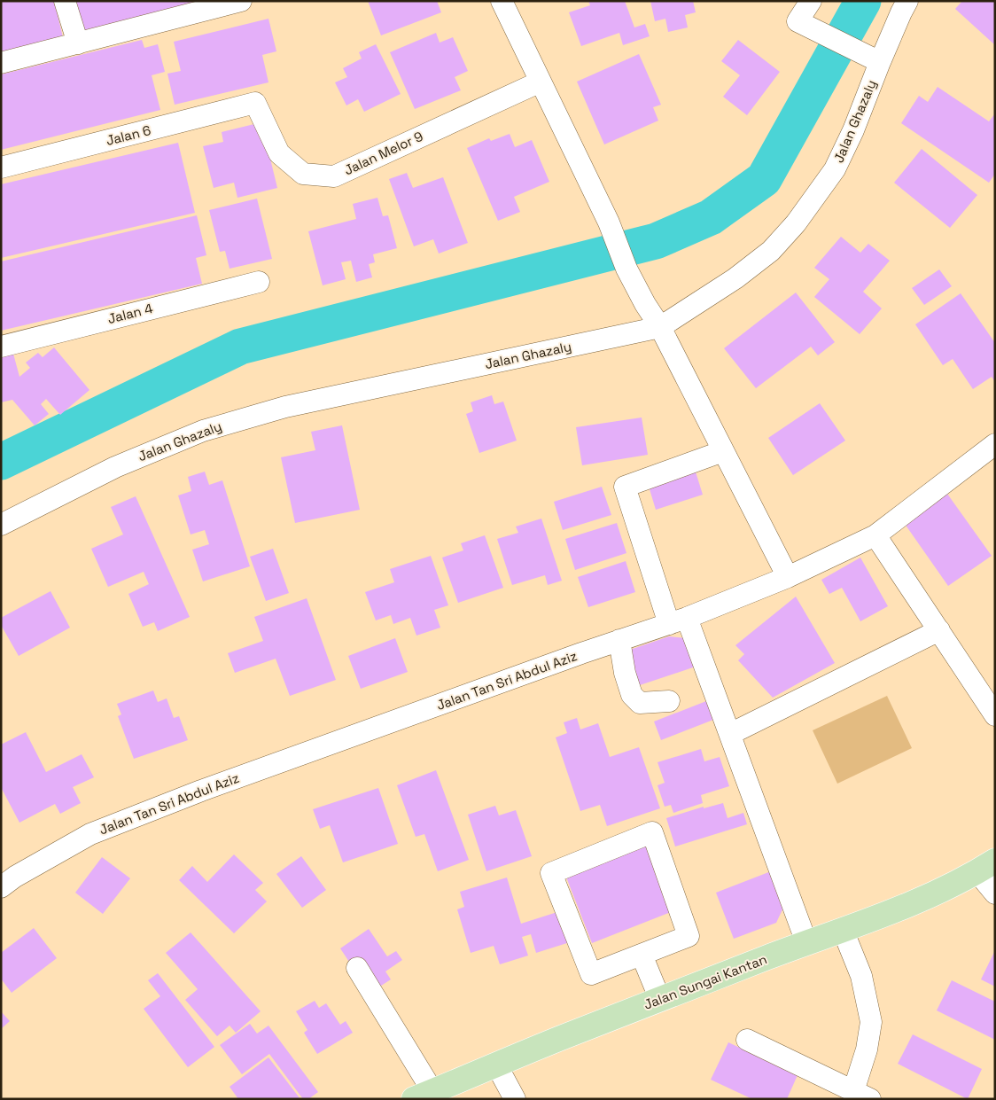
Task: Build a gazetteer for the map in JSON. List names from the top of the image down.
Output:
{
  "streets": {
    "main road": ["Jalan Sungai Kantan"],
    "street": [
      "Jalan Ghazaly",
      "Jalan 6",
      "Jalan Melor 9",
      "Jalan 4",
      "Jalan Tan Sri Abdul Aziz"
    ]
  },
  "crossings": [
    ["Jalan 6", "Jalan Melor 9"]
  ]
}
